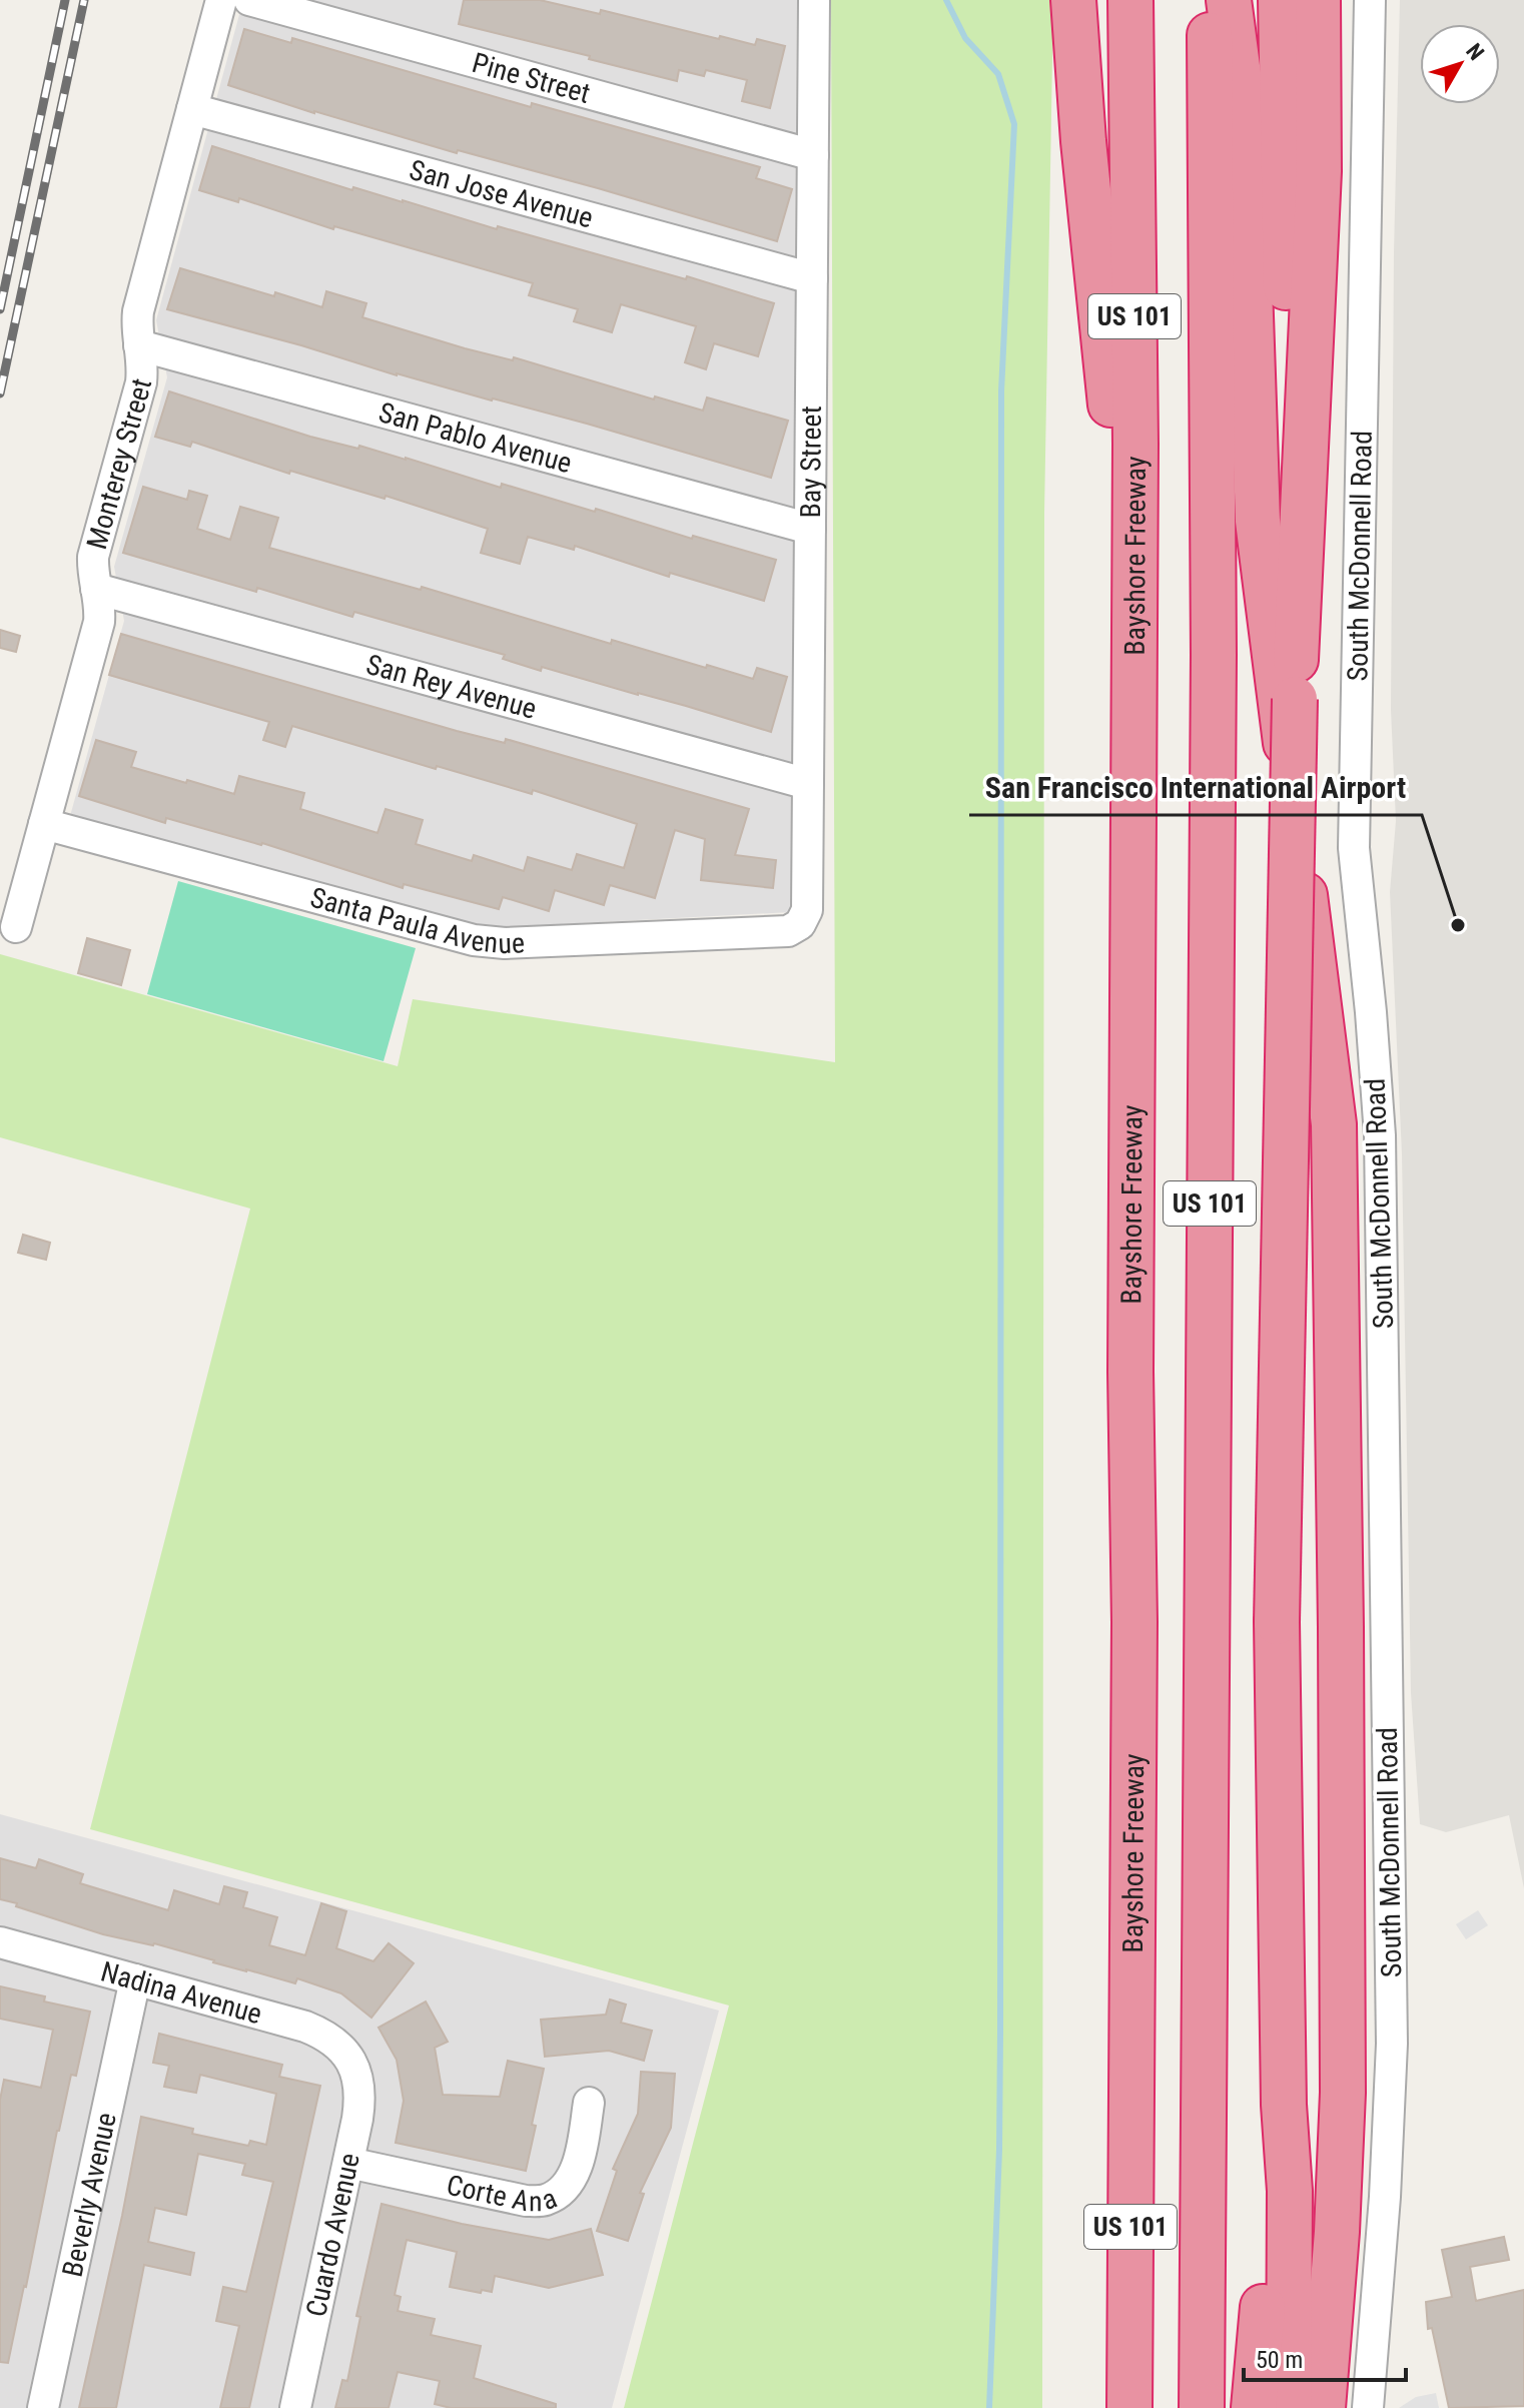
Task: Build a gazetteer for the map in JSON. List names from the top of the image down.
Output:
{
  "streets": {
    "highway": ["US 101", "Bayshore Freeway"],
    "street": [
      "Pine Street",
      "San Jose Avenue",
      "San Pablo Avenue",
      "Bay Street",
      "Monterey Street",
      "South McDonnell Road",
      "San Rey Avenue",
      "Santa Paula Avenue",
      "Nadina Avenue",
      "Corte Ana",
      "Beverly Avenue",
      "Cuardo Avenue"
    ]
  },
  "crossings": [
    ["Pine Street", "Bay Street"],
    ["San Jose Avenue", "Bay Street"],
    ["San Jose Avenue", "Monterey Street"],
    ["San Pablo Avenue", "Bay Street"],
    ["San Pablo Avenue", "Monterey Street"],
    ["Bay Street", "San Rey Avenue"],
    ["Bay Street", "Santa Paula Avenue"],
    ["Monterey Street", "San Rey Avenue"],
    ["Monterey Street", "Santa Paula Avenue"],
    ["Nadina Avenue", "Beverly Avenue"],
    ["Nadina Avenue", "Cuardo Avenue"],
    ["Corte Ana", "Cuardo Avenue"]
  ],
  "places": ["San Francisco International Airport"],
  "scale_bar": "50 m",
  "north": "top right"
}
